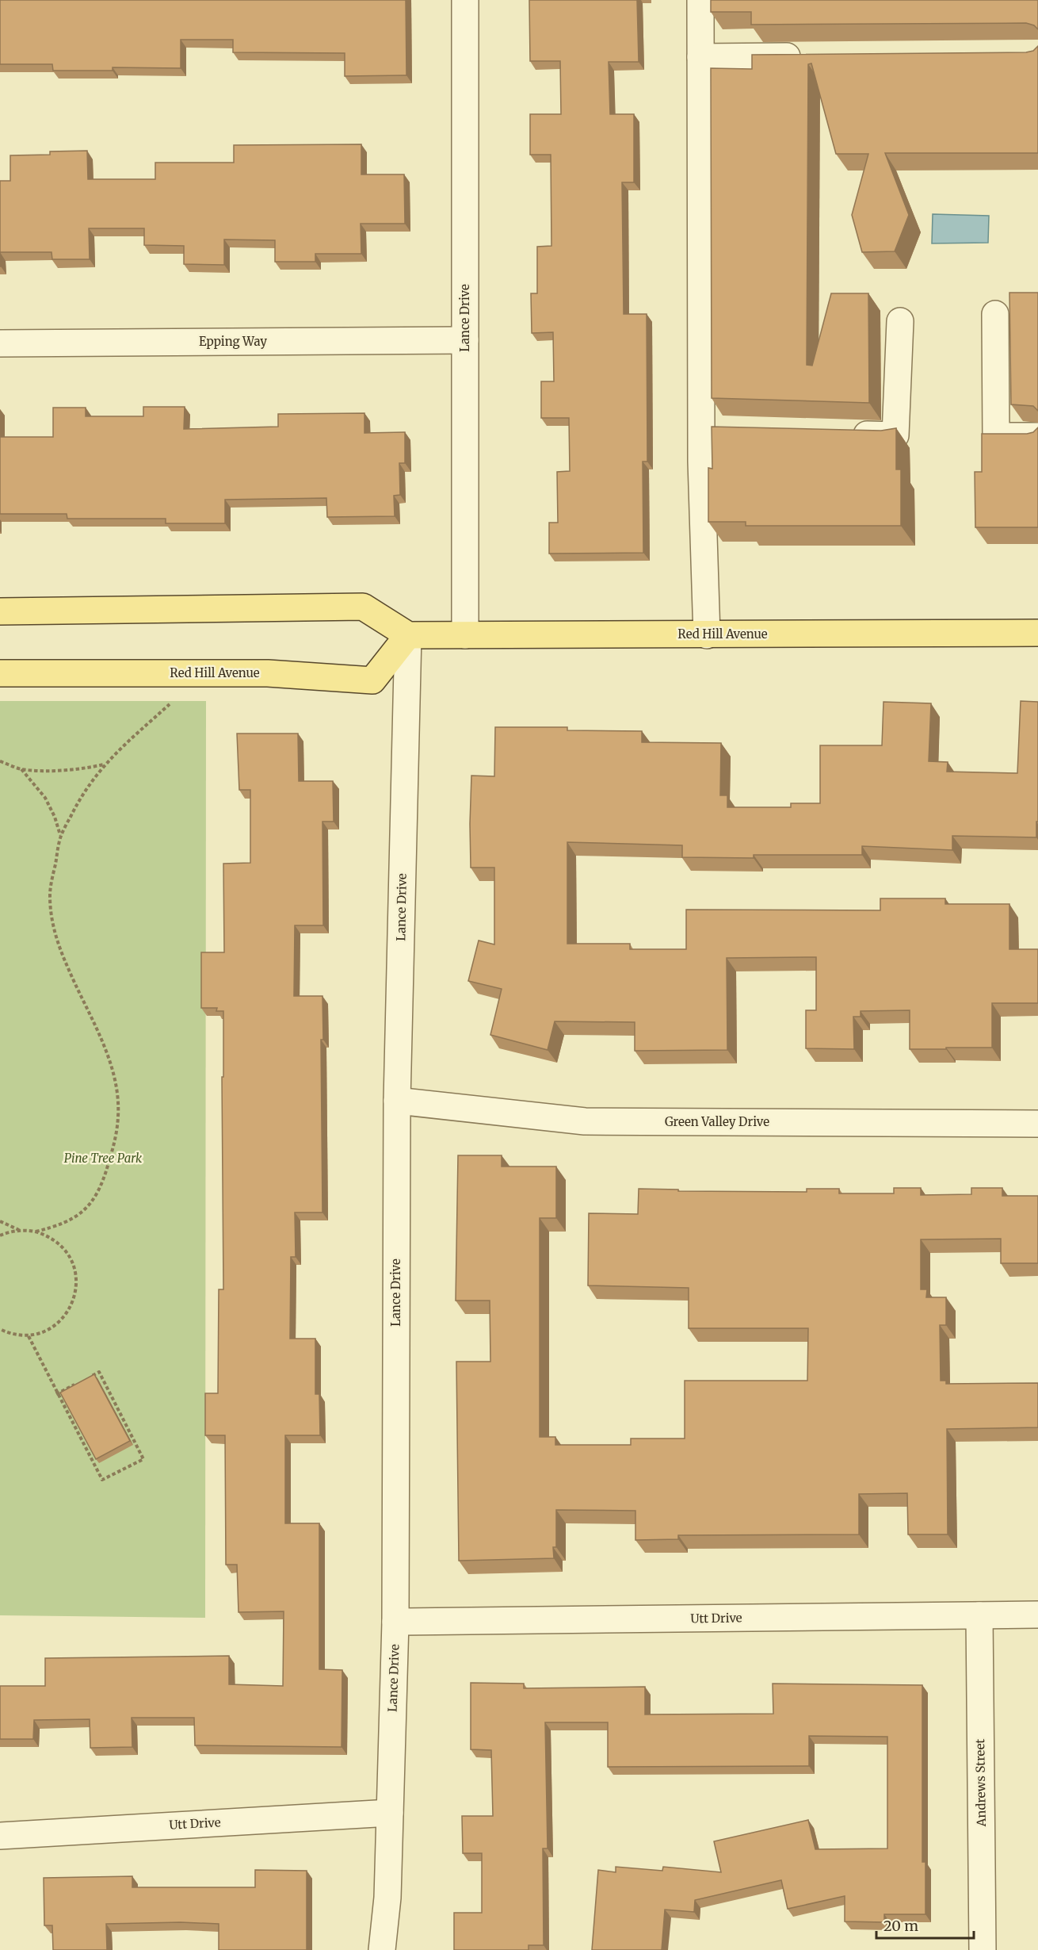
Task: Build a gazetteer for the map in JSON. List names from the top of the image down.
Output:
{
  "streets": {
    "main road": ["Red Hill Avenue"],
    "street": [
      "Lance Drive",
      "Epping Way",
      "Green Valley Drive",
      "Utt Drive",
      "Andrews Street"
    ]
  },
  "crossings": [
    ["Lance Drive", "Epping Way"],
    ["Lance Drive", "Red Hill Avenue"],
    ["Lance Drive", "Green Valley Drive"],
    ["Lance Drive", "Utt Drive"],
    ["Utt Drive", "Andrews Street"]
  ],
  "parks": ["Pine Tree Park"],
  "scale_bar": "20 m"
}
